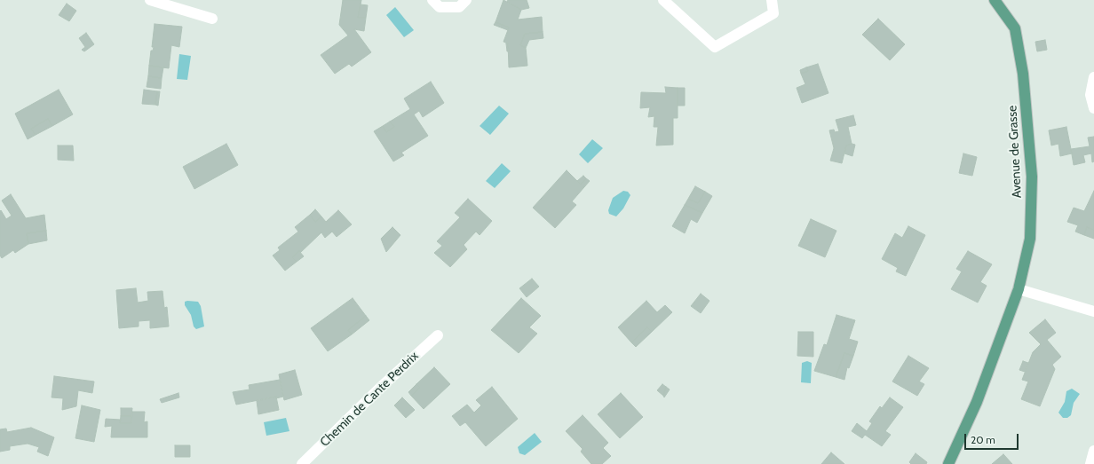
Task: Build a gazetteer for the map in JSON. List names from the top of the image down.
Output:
{
  "streets": {
    "main road": ["Avenue de Grasse"],
    "street": ["Chemin de Cante Perdrix"]
  },
  "scale_bar": "20 m"
}
